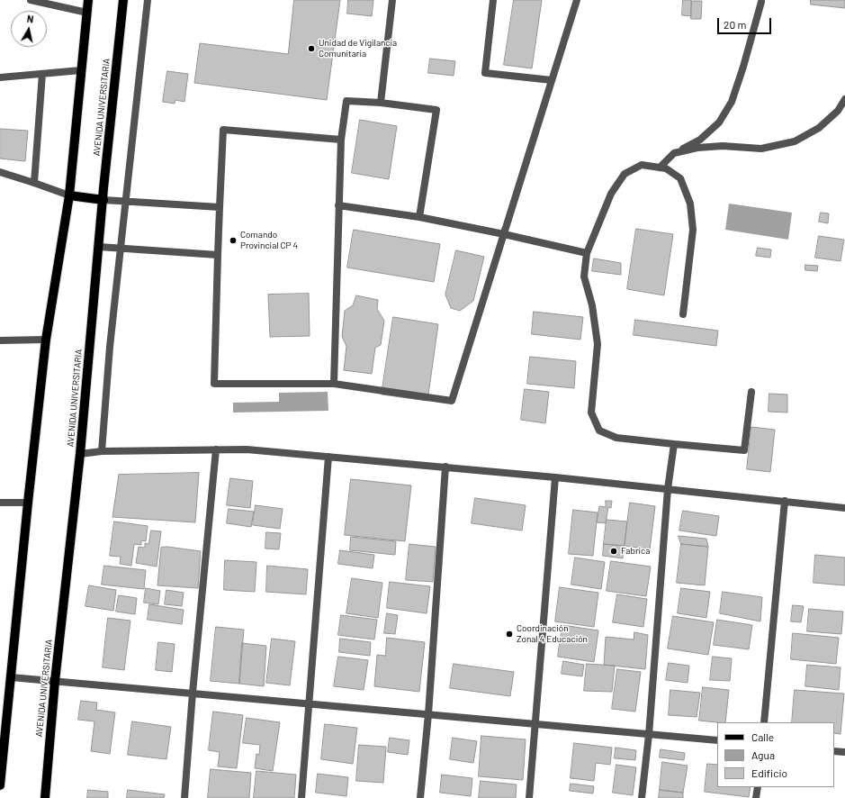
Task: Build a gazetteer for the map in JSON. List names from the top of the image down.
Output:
{
  "streets": {
    "main road": ["AVENIDA UNIVERSITARIA"]
  },
  "places": [
    "Unidad de Vigilancia Comunitaria",
    "Comando Provincial CP 4",
    "Fabrica",
    "Coordinación Zonal 4 Educación"
  ],
  "legend": ["Calle", "Agua", "Edificio"],
  "scale_bar": "20 m",
  "north": "top"
}
